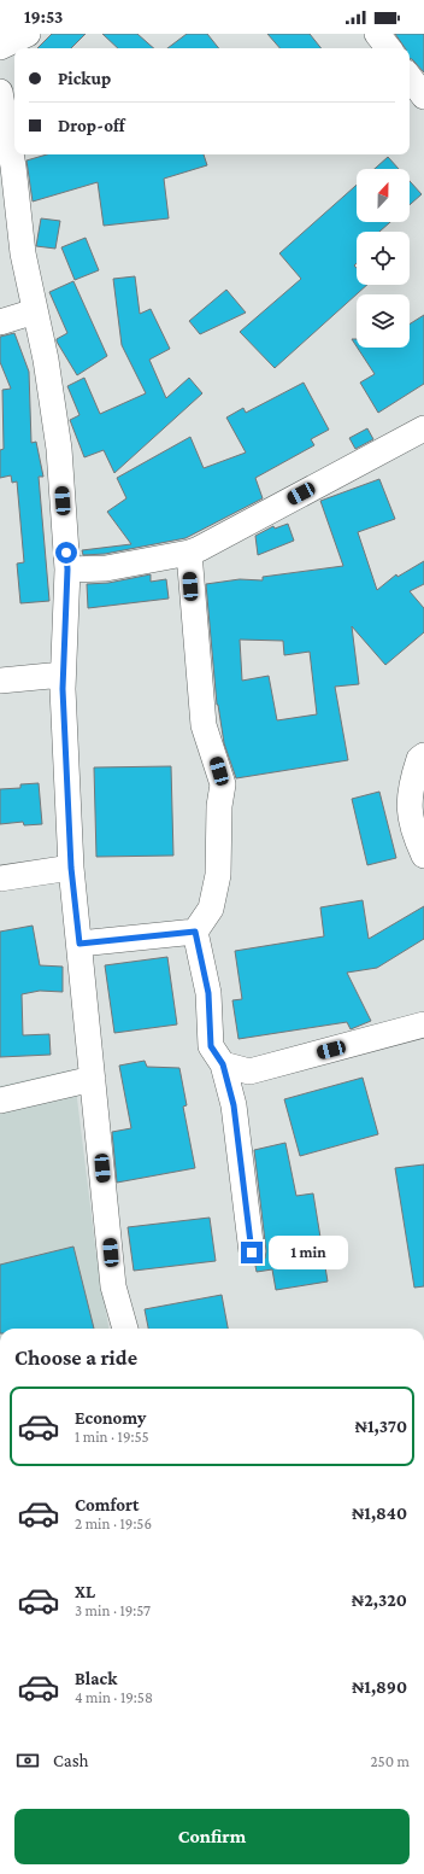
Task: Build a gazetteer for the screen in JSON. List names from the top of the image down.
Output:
{
  "north": "top",
  "page": {
    "status": "19:53",
    "banner": ["Pickup", "Drop-off"],
    "bubble": "1 min",
    "heading": "Choose a ride",
    "list": [
      {
        "name": "Economy",
        "note": "1 min · 19:55",
        "value": "₦1,370"
      },
      {
        "name": "Comfort",
        "note": "2 min · 19:56",
        "value": "₦1,840"
      },
      {
        "name": "XL",
        "note": "3 min · 19:57",
        "value": "₦2,320"
      },
      {
        "name": "Black",
        "note": "4 min · 19:58",
        "value": "₦1,890"
      }
    ],
    "pay": ["Cash", "250 m"],
    "buttons": "Confirm"
  }
}
